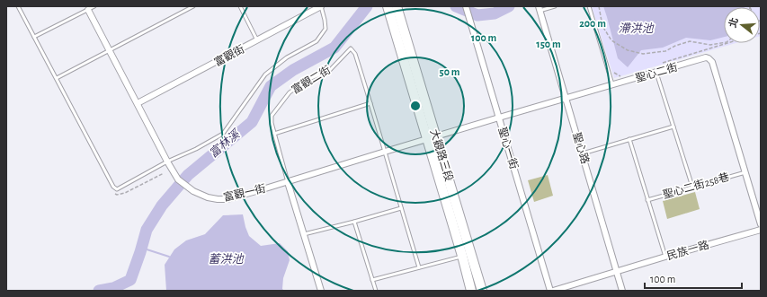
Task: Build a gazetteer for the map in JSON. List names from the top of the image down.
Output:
{
  "streets": {
    "main road": ["大觀路三段"],
    "street": [
      "富觀街",
      "聖心二街",
      "富觀二街",
      "聖心一街",
      "聖心路",
      "富觀一街",
      "民族一路"
    ],
    "lane": ["聖心二街258巷"]
  },
  "crossings": [
    ["富觀街", "富觀一街"],
    ["聖心二街", "聖心一街"],
    ["聖心二街", "聖心路"],
    ["聖心二街", "大觀路三段"],
    ["聖心二街", "聖心二街258巷"],
    ["聖心二街", "富觀一街"],
    ["富觀二街", "富觀一街"],
    ["聖心一街", "民族一路"],
    ["聖心路", "民族一路"],
    ["大觀路三段", "富觀一街"]
  ],
  "water": ["滯洪池", "富林溪", "蓄洪池"],
  "scale_bar": "100 m",
  "north": "left",
  "rings": [
    "200 m",
    "100 m",
    "150 m",
    "50 m"
  ]
}
